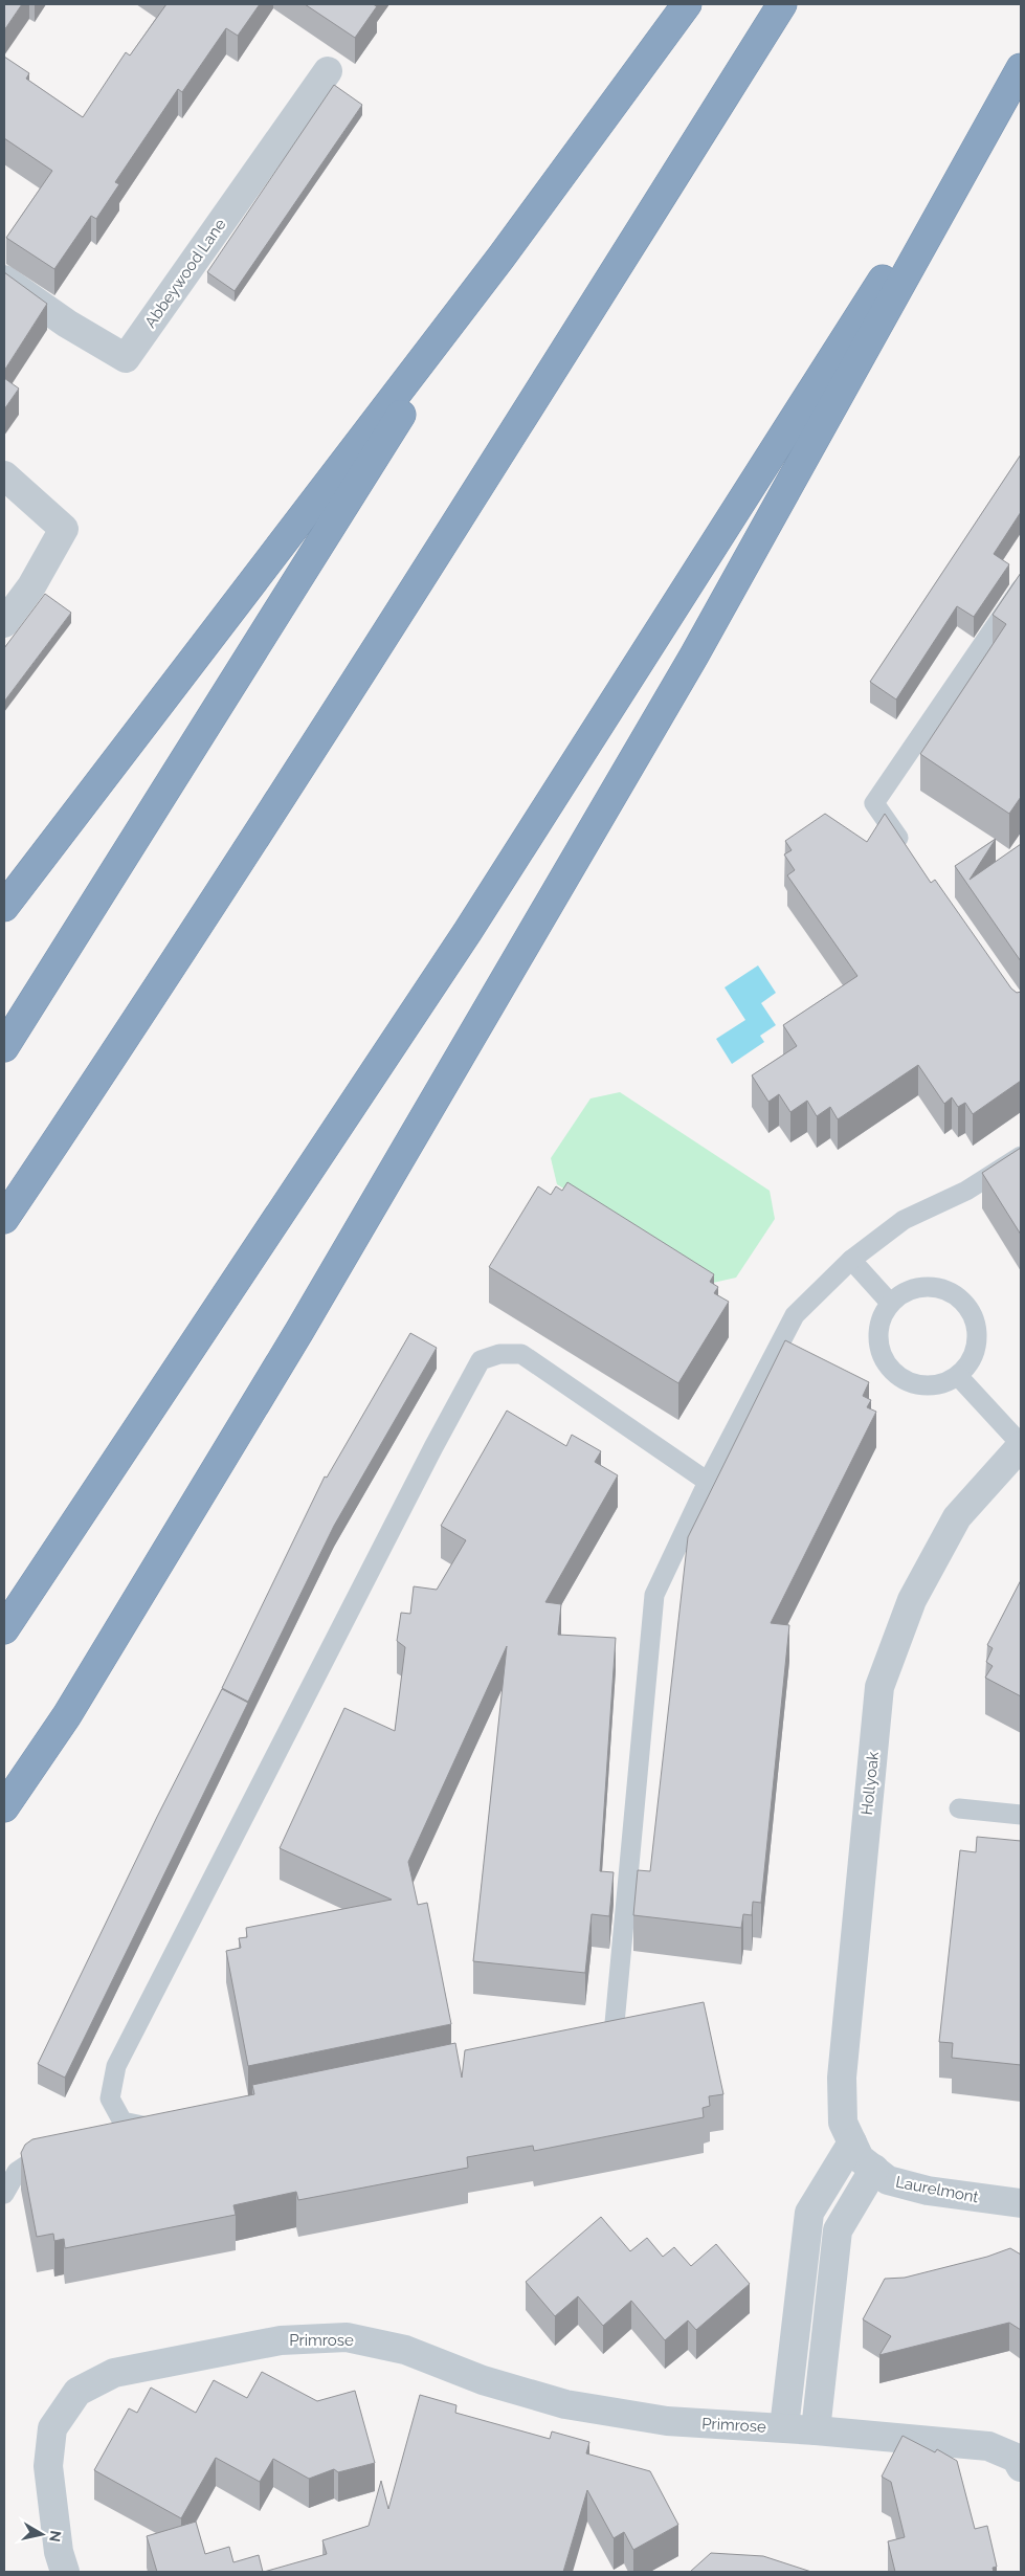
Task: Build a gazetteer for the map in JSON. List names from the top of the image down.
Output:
{
  "streets": {
    "street": [
      "Abbeywood Lane",
      "Hollyoak",
      "Laurelmont",
      "Primrose"
    ]
  },
  "crossings": [
    ["Hollyoak", "Laurelmont"],
    ["Hollyoak", "Primrose"],
    ["Laurelmont", "Primrose"]
  ],
  "north": "right"
}
